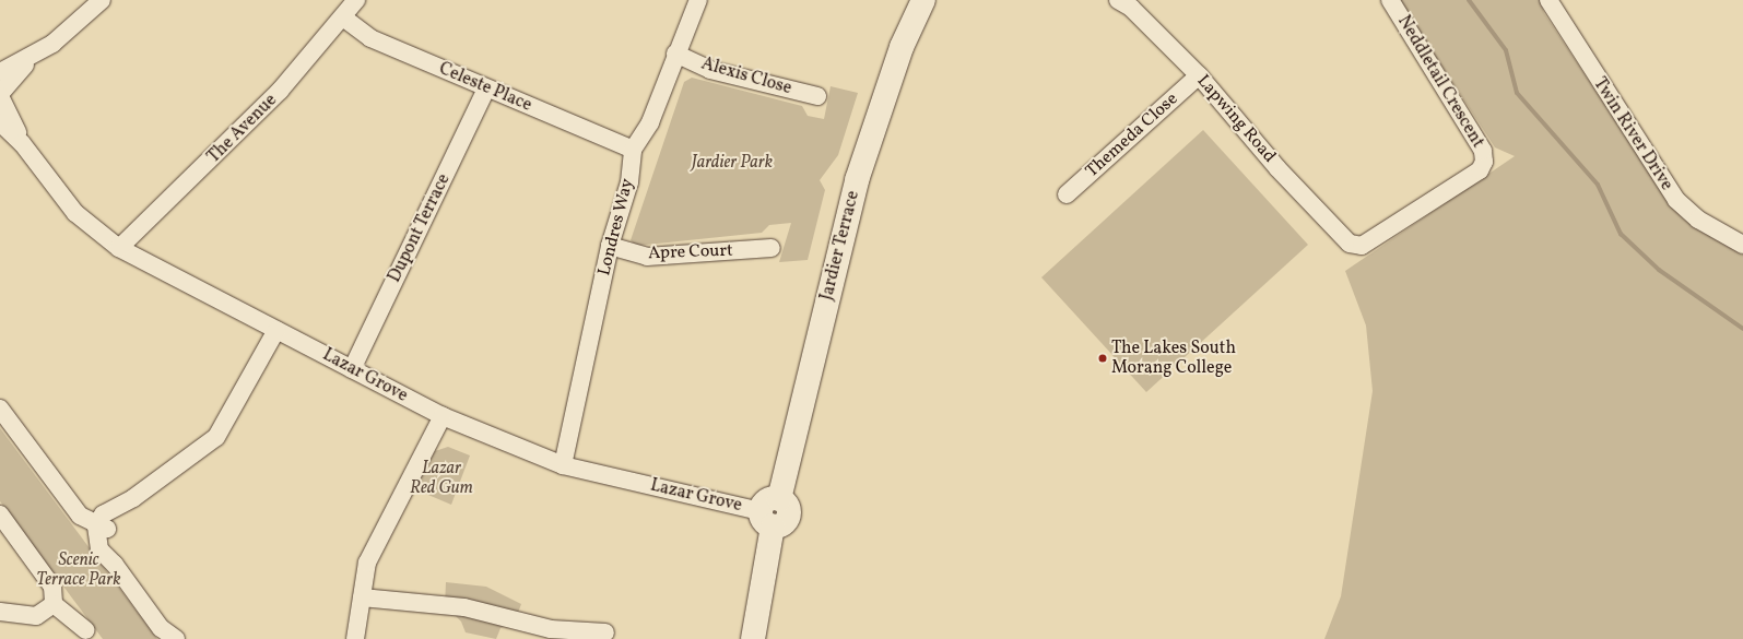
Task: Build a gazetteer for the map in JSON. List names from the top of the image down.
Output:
{
  "streets": {
    "street": [
      "Alexis Close",
      "Neddletail Crescent",
      "Celeste Place",
      "Lapwing Road",
      "The Avenue",
      "Twin River Drive",
      "Themeda Close",
      "Londres Way",
      "Dupont Terrace",
      "Jardier Terrace",
      "Apre Court",
      "Lazar Grove"
    ]
  },
  "crossings": [
    ["Alexis Close", "Londres Way"],
    ["Neddletail Crescent", "Lapwing Road"],
    ["Celeste Place", "The Avenue"],
    ["Celeste Place", "Londres Way"],
    ["Celeste Place", "Dupont Terrace"],
    ["Lapwing Road", "Themeda Close"],
    ["The Avenue", "Lazar Grove"],
    ["Londres Way", "Apre Court"],
    ["Londres Way", "Lazar Grove"],
    ["Dupont Terrace", "Lazar Grove"],
    ["Jardier Terrace", "Lazar Grove"]
  ],
  "parks": ["Jardier Park", "Lazar Red Gum", "Scenic Terrace Park"],
  "places": ["The Lakes South Morang College"]
}
